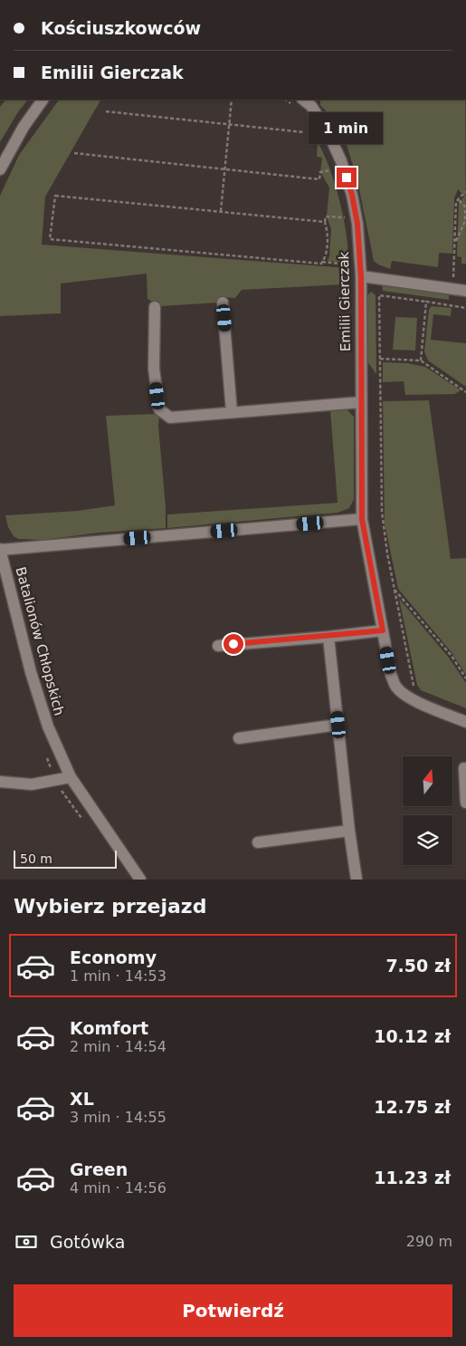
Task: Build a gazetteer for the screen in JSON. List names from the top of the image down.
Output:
{
  "streets": {
    "street": ["Emilii Gierczak", "Batalionów Chłopskich"]
  },
  "scale_bar": "50 m",
  "north": "top",
  "page": {
    "banner": ["Kościuszkowców", "Emilii Gierczak"],
    "bubble": "1 min",
    "scale": "50 m",
    "heading": "Wybierz przejazd",
    "list": [
      {
        "name": "Economy",
        "note": "1 min · 14:53",
        "value": "7.50 zł"
      },
      {
        "name": "Komfort",
        "note": "2 min · 14:54",
        "value": "10.12 zł"
      },
      {
        "name": "XL",
        "note": "3 min · 14:55",
        "value": "12.75 zł"
      },
      {
        "name": "Green",
        "note": "4 min · 14:56",
        "value": "11.23 zł"
      }
    ],
    "pay": ["Gotówka", "290 m"],
    "buttons": "Potwierdź"
  }
}
